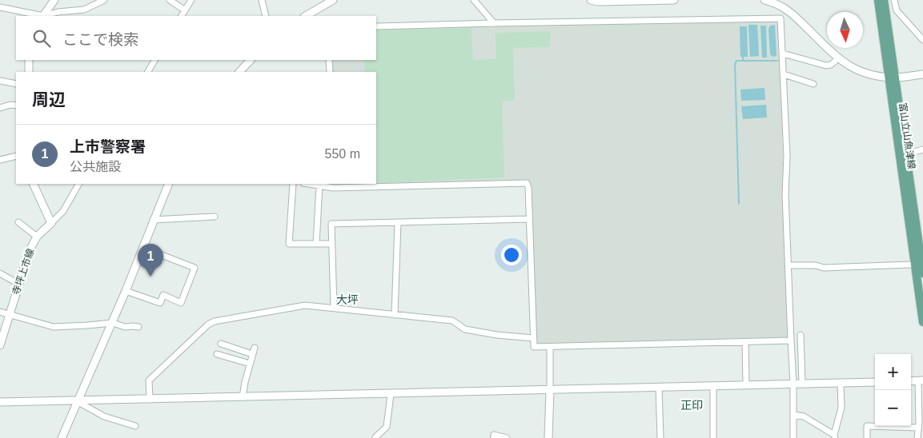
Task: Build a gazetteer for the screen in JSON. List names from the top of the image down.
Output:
{
  "streets": {
    "main road": ["富山立山魚津線"],
    "street": ["寺坪上市線"]
  },
  "districts": ["大坪", "正印"],
  "north": "bottom",
  "page": {
    "search": "ここで検索",
    "heading": "周辺",
    "list": [
      {
        "mark": "1",
        "name": "上市警察署",
        "note": "公共施設",
        "value": "550 m"
      }
    ],
    "pins": "1",
    "map_buttons": ["+", "−"]
  }
}
